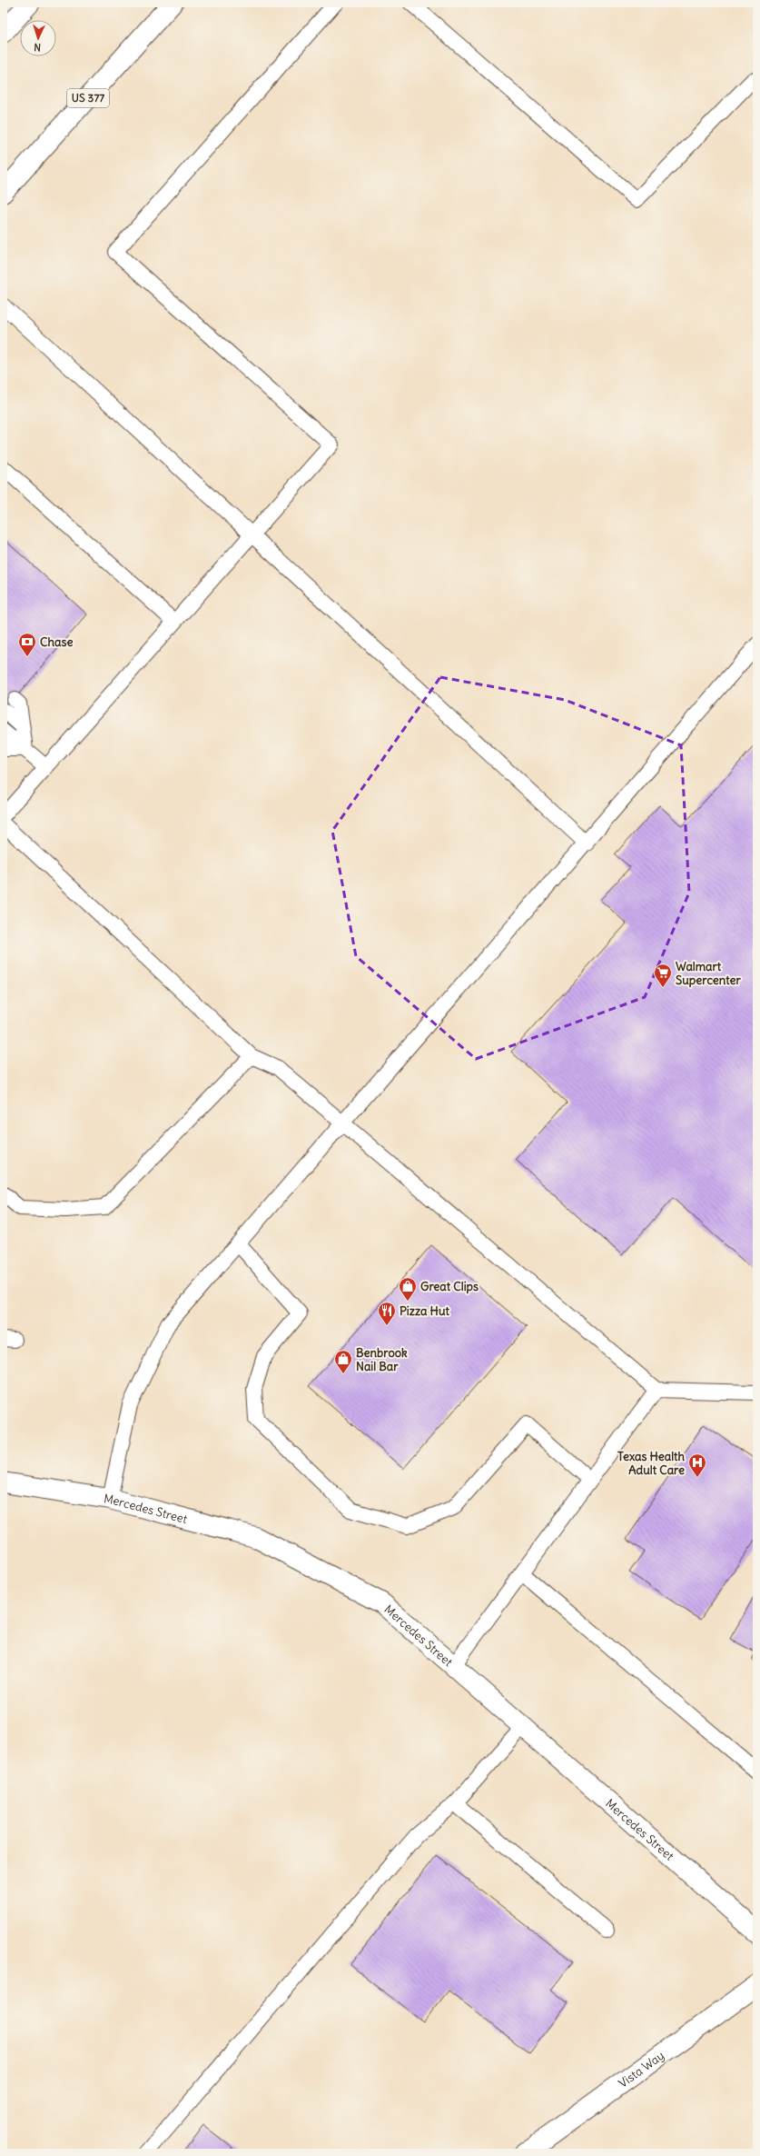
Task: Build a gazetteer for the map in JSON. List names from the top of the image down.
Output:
{
  "streets": {
    "main road": ["US 377", "Mercedes Street", "Vista Way"]
  },
  "places": {
    "bank": ["Chase"],
    "supermarket": ["Walmart Supercenter"],
    "shop": ["Great Clips", "Benbrook Nail Bar"],
    "restaurant": ["Pizza Hut"],
    "hospital": ["Texas Health Adult Care"]
  },
  "north": "bottom"
}
